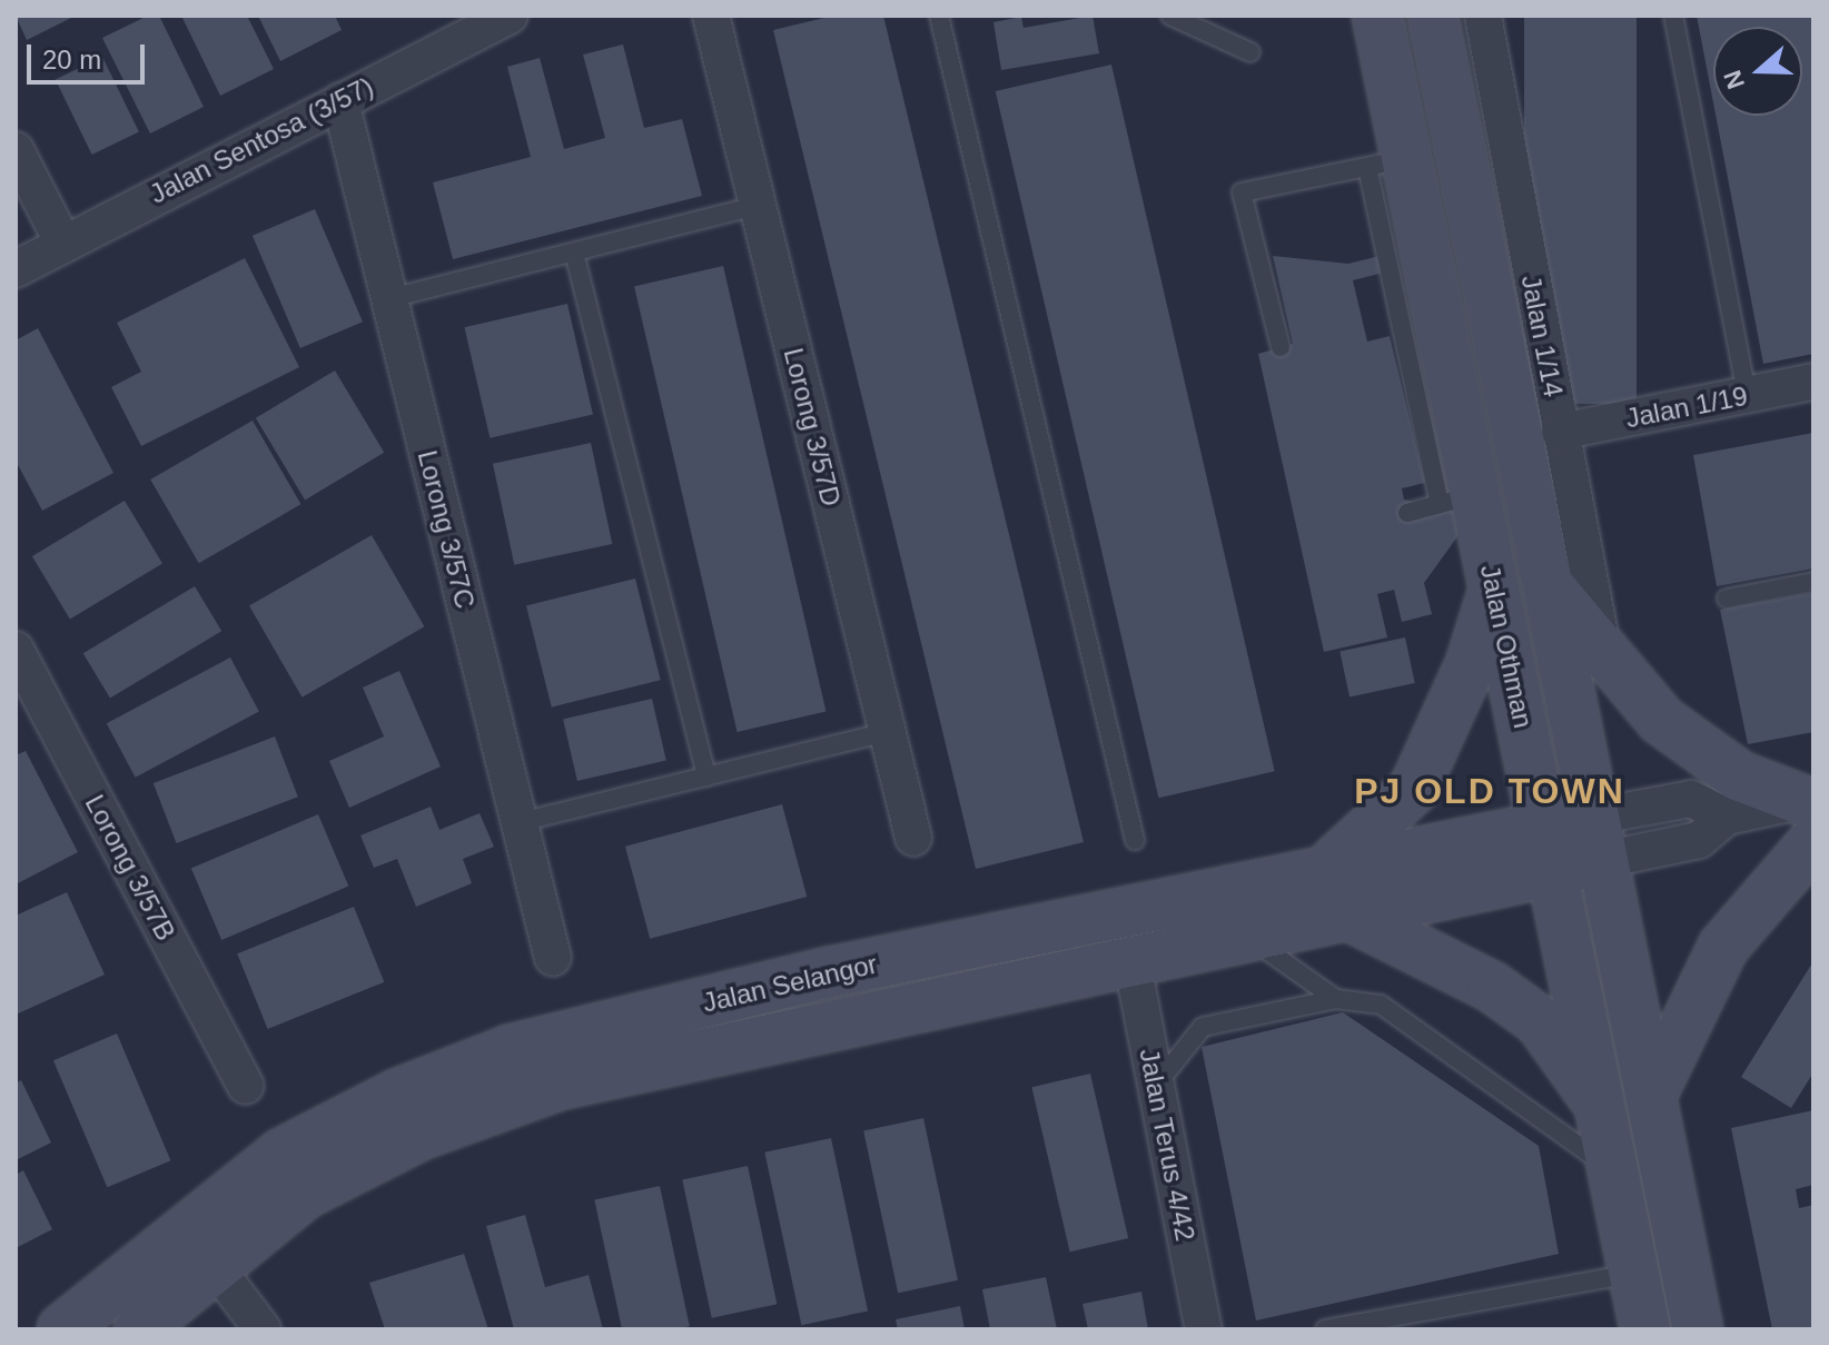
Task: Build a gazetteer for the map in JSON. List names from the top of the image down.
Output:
{
  "streets": {
    "main road": ["Jalan Othman", "Jalan Selangor"],
    "street": [
      "Jalan Sentosa (3/57)",
      "Jalan 1/14",
      "Jalan 1/19",
      "Lorong 3/57D",
      "Lorong 3/57C",
      "Lorong 3/57B",
      "Jalan Terus 4/42"
    ]
  },
  "crossings": [
    ["Jalan Sentosa (3/57)", "Lorong 3/57C"],
    ["Jalan 1/14", "Jalan 1/19"],
    ["Jalan Othman", "Jalan Selangor"],
    ["Jalan Selangor", "Jalan Terus 4/42"]
  ],
  "districts": ["PJ OLD TOWN"],
  "scale_bar": "20 m",
  "north": "left"
}
